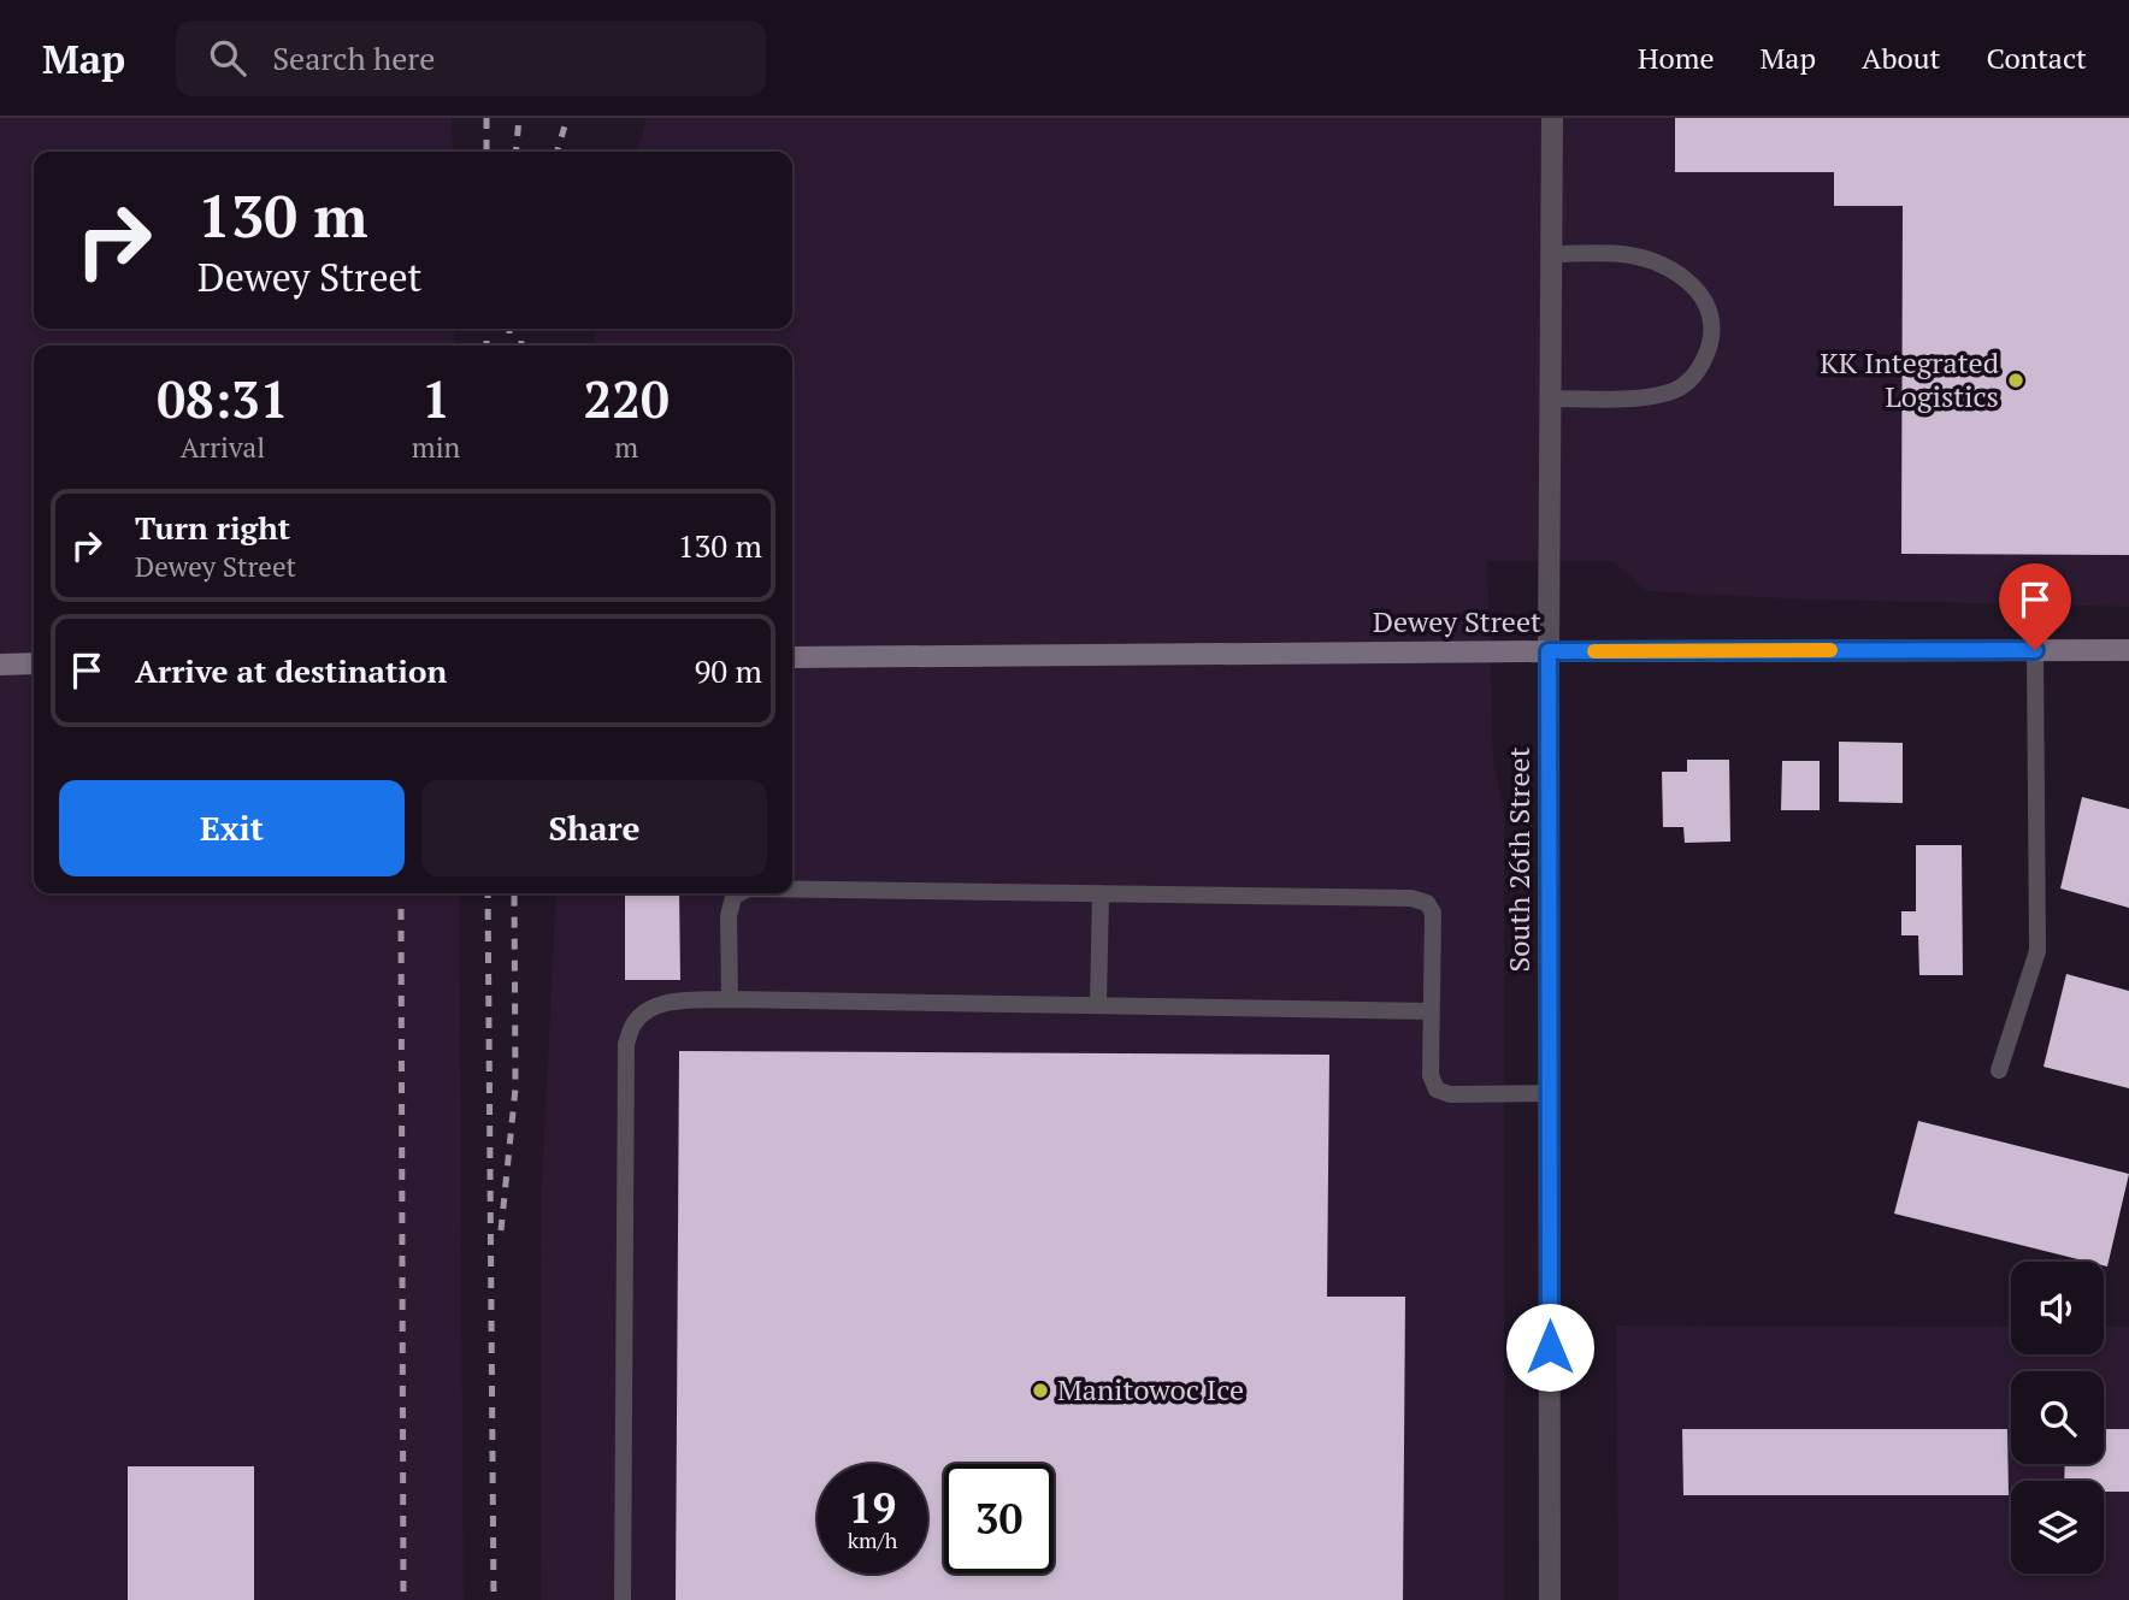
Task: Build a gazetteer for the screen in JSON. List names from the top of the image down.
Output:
{
  "streets": {
    "street": ["Dewey Street", "South 26th Street"]
  },
  "crossings": [
    ["Dewey Street", "South 26th Street"]
  ],
  "places": ["KK Integrated Logistics", "Manitowoc Ice"],
  "page": {
    "header": "Map",
    "search": "Search here",
    "nav": [
      "Home",
      "Map",
      "About",
      "Contact"
    ],
    "turn": ["130 m", "Dewey Street"],
    "eta": [
      "08:31",
      "Arrival",
      "1",
      "min",
      "220",
      "m"
    ],
    "list": [
      {
        "name": "Turn right",
        "note": "Dewey Street",
        "value": "130 m"
      },
      {
        "name": "Arrive at destination",
        "value": "90 m"
      }
    ],
    "buttons": ["Exit", "Share"],
    "speed": "19 km/h",
    "limit": "30"
  }
}
